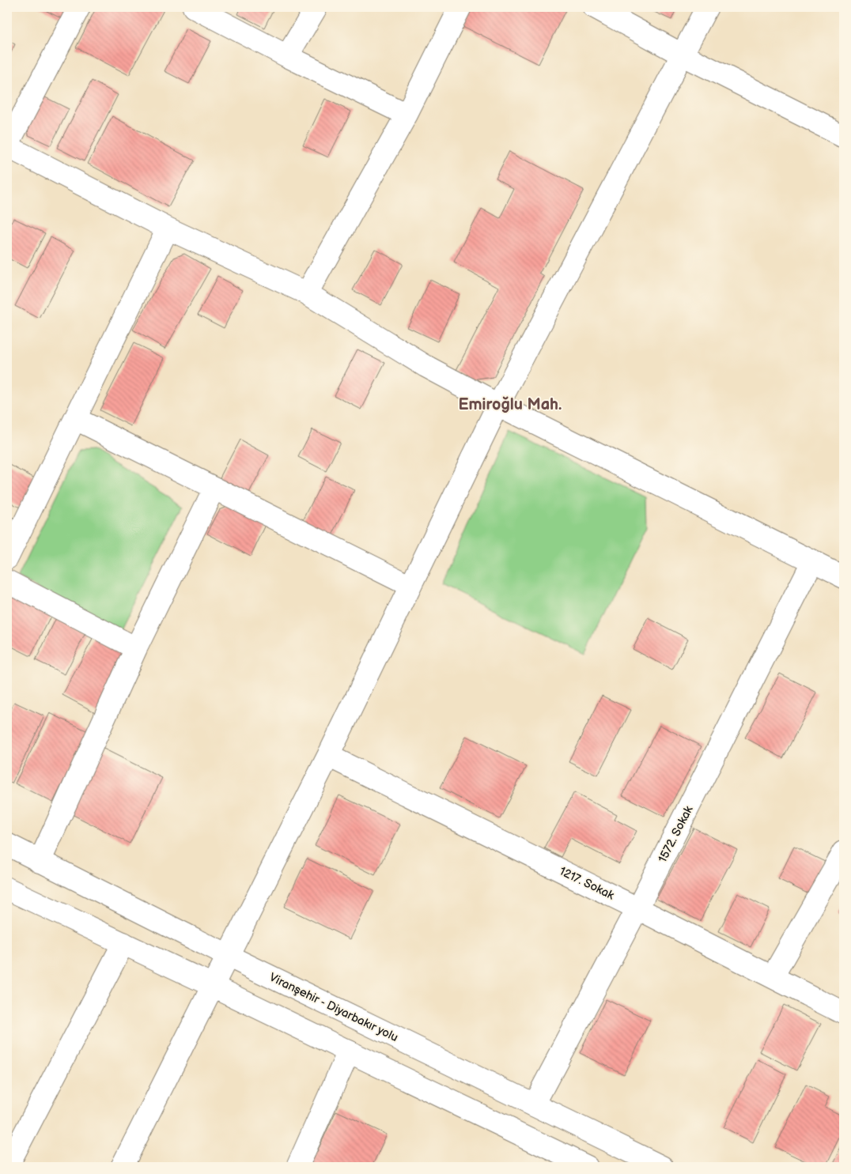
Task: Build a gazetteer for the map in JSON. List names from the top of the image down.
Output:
{
  "streets": {
    "street": ["1572. Sokak", "1217. Sokak", "Viranşehir - Diyarbakır yolu"]
  },
  "crossings": [
    ["1572. Sokak", "1217. Sokak"],
    ["1572. Sokak", "Viranşehir - Diyarbakır yolu"]
  ],
  "districts": ["Emiroğlu Mah."]
}
